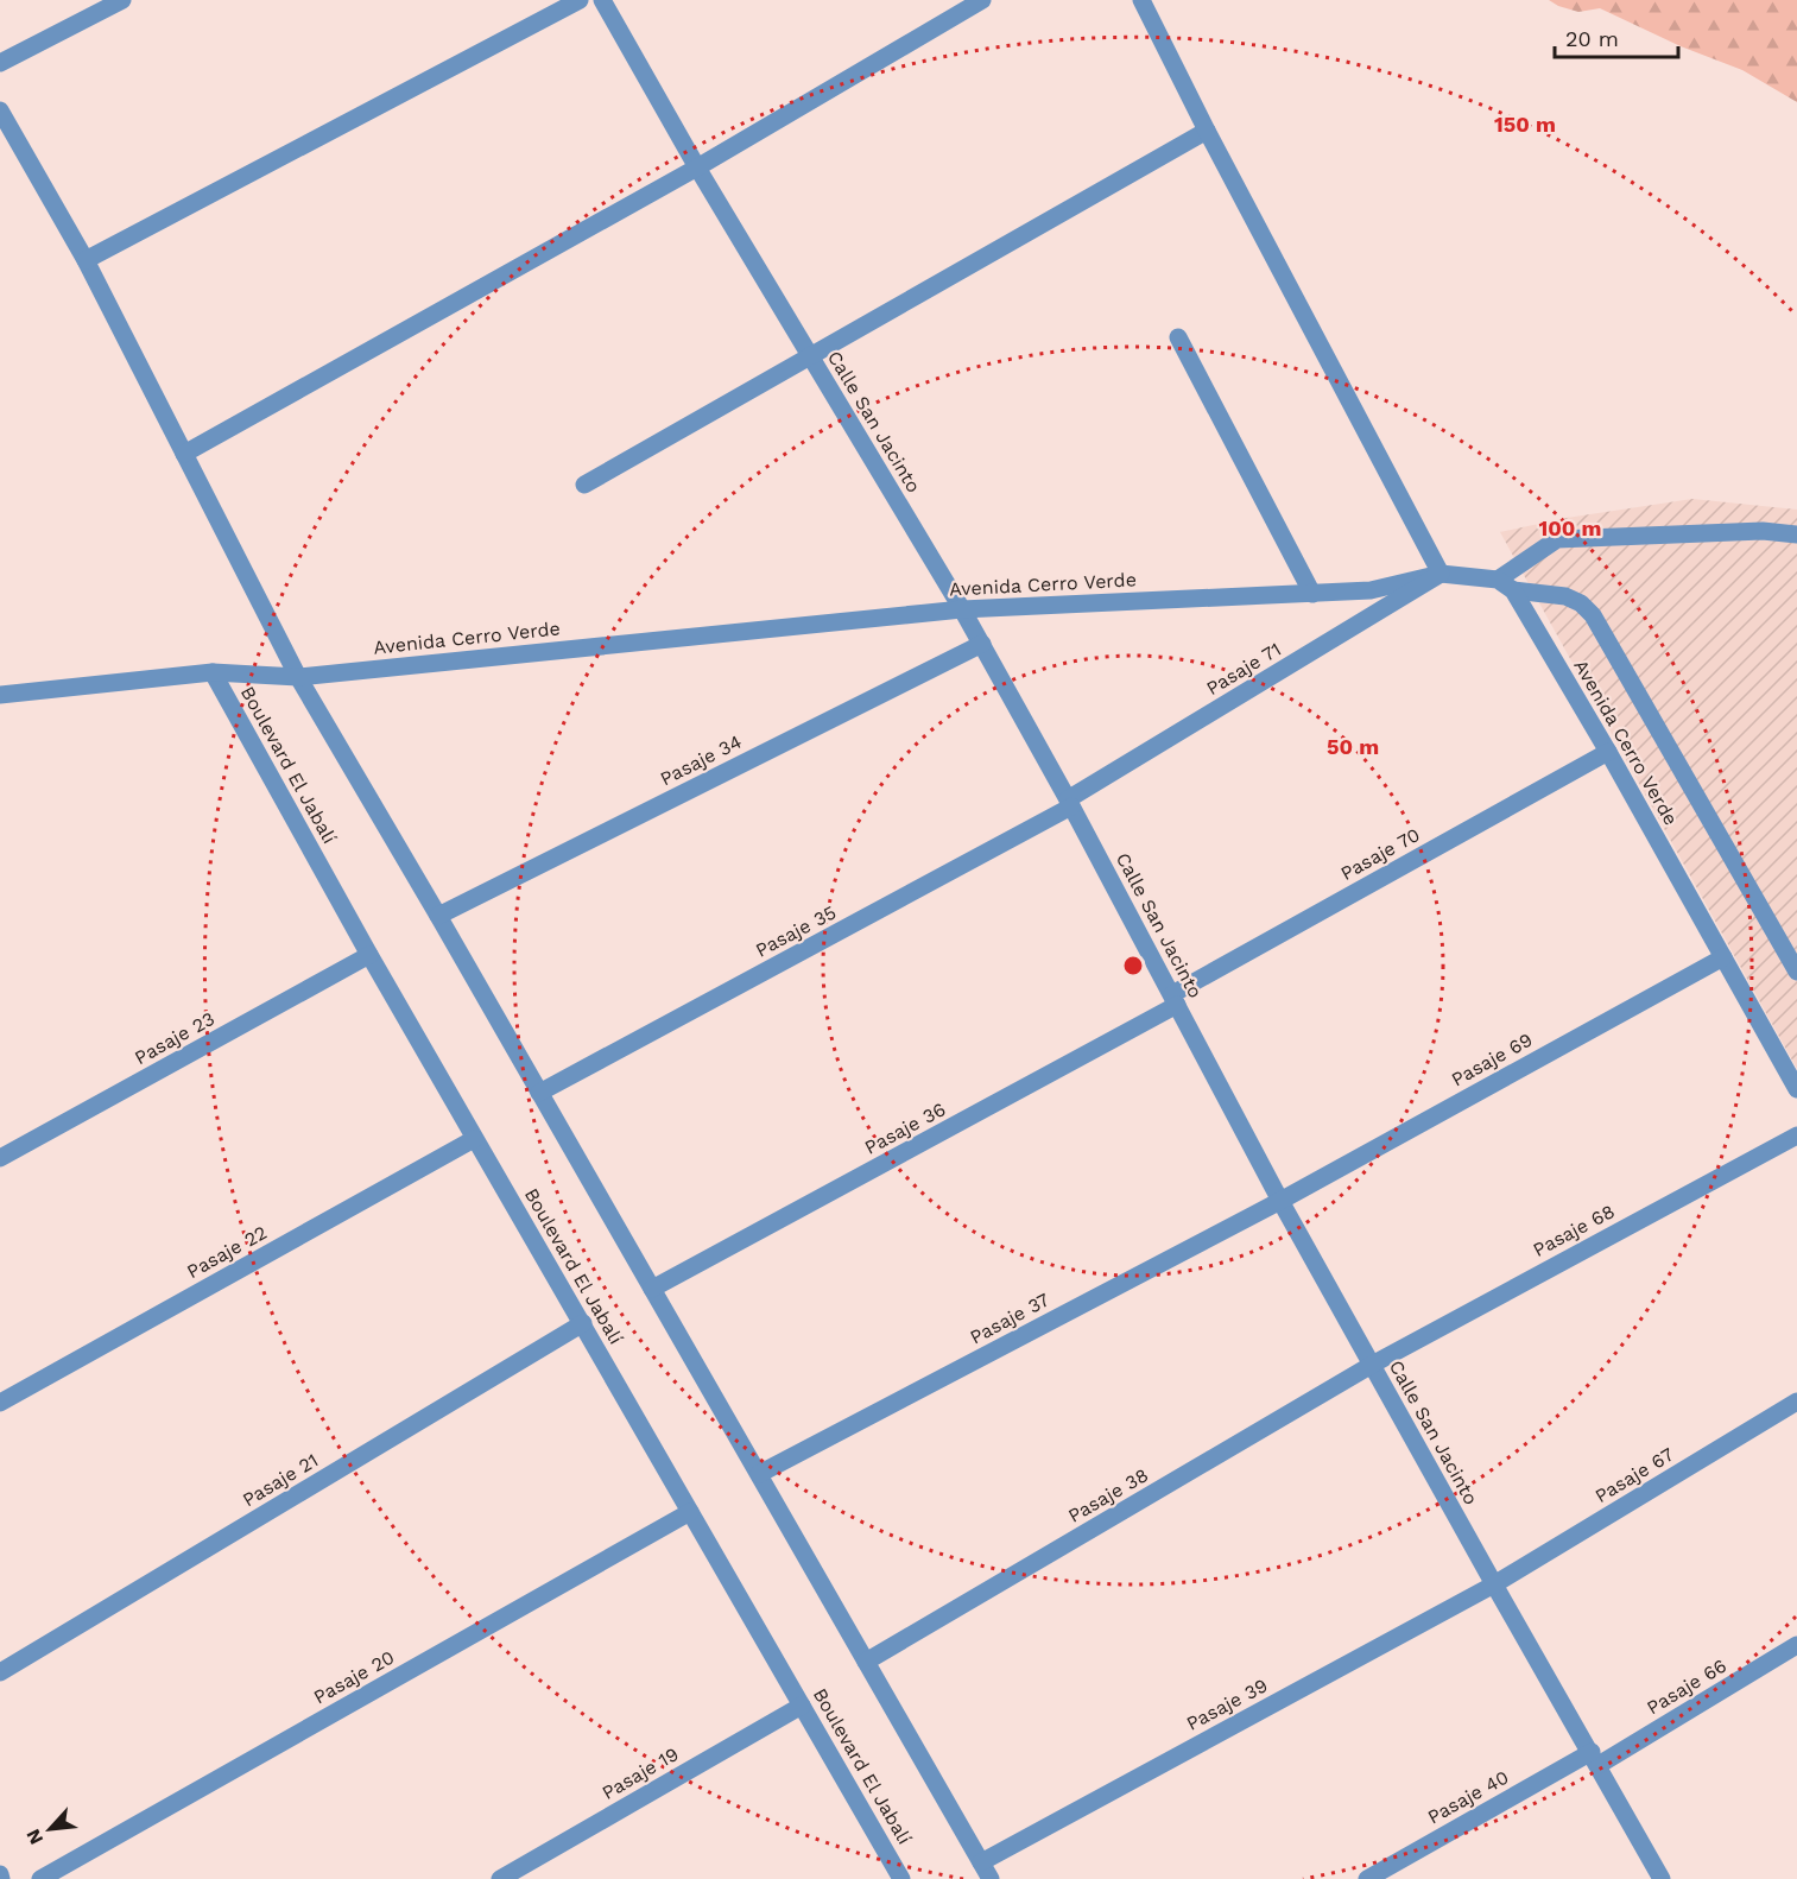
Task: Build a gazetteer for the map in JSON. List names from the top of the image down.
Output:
{
  "streets": {
    "street": [
      "Calle San Jacinto",
      "Avenida Cerro Verde",
      "Pasaje 71",
      "Pasaje 34",
      "Boulevard El Jabalí",
      "Pasaje 70",
      "Pasaje 35",
      "Pasaje 23",
      "Pasaje 69",
      "Pasaje 36",
      "Pasaje 68",
      "Pasaje 22",
      "Pasaje 37",
      "Pasaje 67",
      "Pasaje 21",
      "Pasaje 38",
      "Pasaje 20",
      "Pasaje 66",
      "Pasaje 39",
      "Pasaje 19",
      "Pasaje 40"
    ]
  },
  "crossings": [
    ["Calle San Jacinto", "Avenida Cerro Verde"],
    ["Calle San Jacinto", "Pasaje 71"],
    ["Calle San Jacinto", "Pasaje 34"],
    ["Calle San Jacinto", "Pasaje 70"],
    ["Calle San Jacinto", "Pasaje 35"],
    ["Calle San Jacinto", "Pasaje 69"],
    ["Calle San Jacinto", "Pasaje 36"],
    ["Calle San Jacinto", "Pasaje 68"],
    ["Calle San Jacinto", "Pasaje 37"],
    ["Calle San Jacinto", "Pasaje 67"],
    ["Calle San Jacinto", "Pasaje 38"],
    ["Calle San Jacinto", "Pasaje 66"],
    ["Calle San Jacinto", "Pasaje 39"],
    ["Calle San Jacinto", "Pasaje 40"],
    ["Avenida Cerro Verde", "Pasaje 71"],
    ["Avenida Cerro Verde", "Boulevard El Jabalí"],
    ["Avenida Cerro Verde", "Pasaje 70"],
    ["Avenida Cerro Verde", "Pasaje 69"],
    ["Pasaje 71", "Pasaje 35"],
    ["Boulevard El Jabalí", "Pasaje 23"],
    ["Boulevard El Jabalí", "Pasaje 22"],
    ["Boulevard El Jabalí", "Pasaje 21"],
    ["Boulevard El Jabalí", "Pasaje 20"],
    ["Boulevard El Jabalí", "Pasaje 19"],
    ["Pasaje 70", "Pasaje 36"],
    ["Pasaje 69", "Pasaje 37"],
    ["Pasaje 68", "Pasaje 38"],
    ["Pasaje 67", "Pasaje 39"],
    ["Pasaje 66", "Pasaje 40"]
  ],
  "scale_bar": "20 m",
  "north": "bottom left",
  "rings": ["150 m", "100 m", "50 m"]
}
